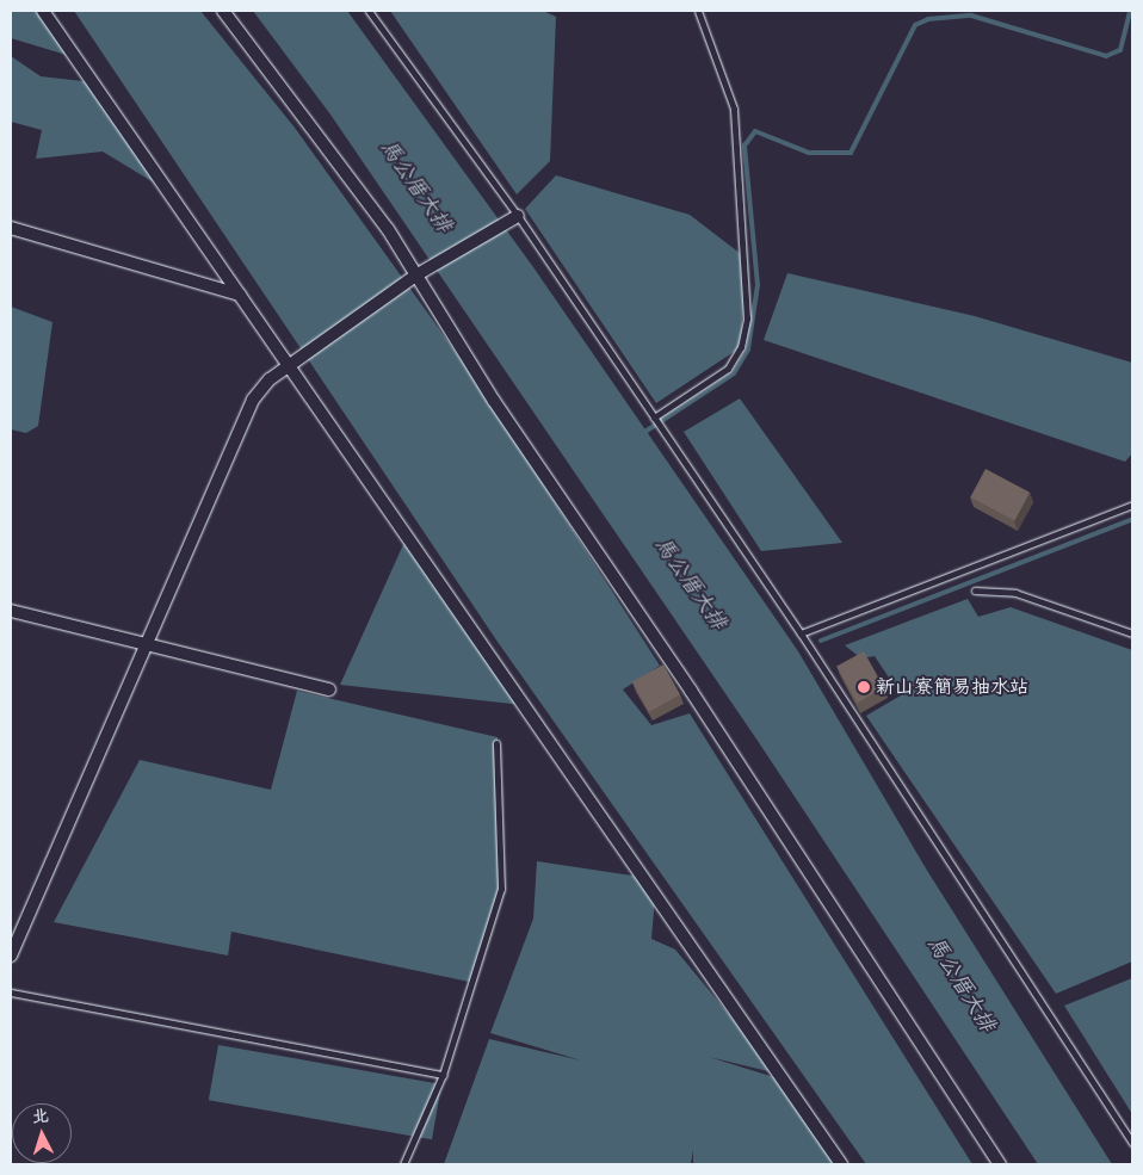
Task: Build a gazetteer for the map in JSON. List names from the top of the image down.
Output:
{
  "water": ["馬公厝大排"],
  "places": ["新山寮簡易抽水站"],
  "north": "top"
}
